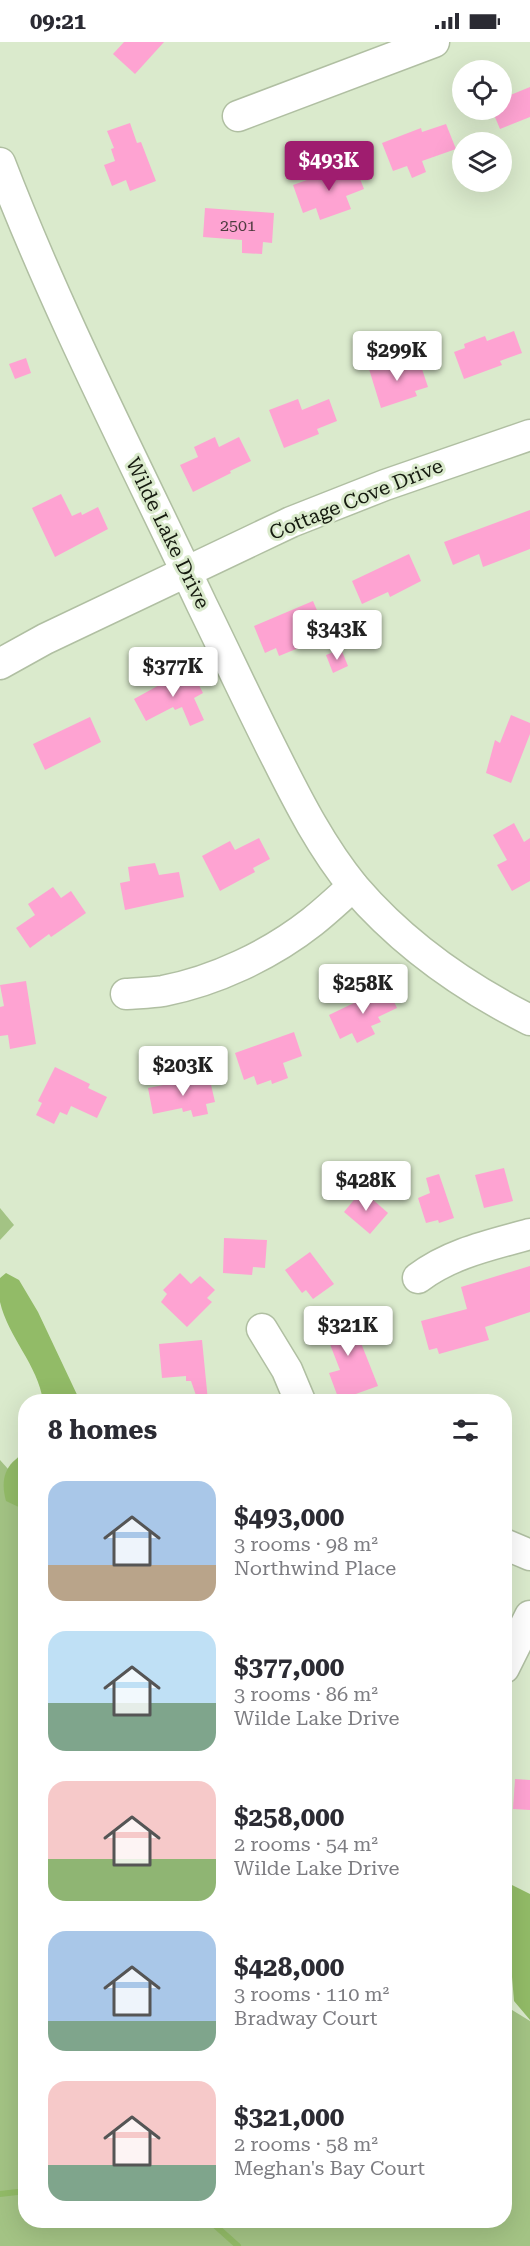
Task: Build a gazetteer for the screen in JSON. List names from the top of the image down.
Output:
{
  "streets": {
    "street": ["Cottage Cove Drive", "Wilde Lake Drive"]
  },
  "crossings": [
    ["Cottage Cove Drive", "Wilde Lake Drive"]
  ],
  "house_numbers": ["2501"],
  "page": {
    "status": "09:21",
    "price": [
      "$493K",
      "$299K",
      "$343K",
      "$377K",
      "$258K",
      "$203K",
      "$428K",
      "$321K"
    ],
    "heading": "8 homes",
    "list": [
      {
        "name": "$493,000",
        "note": "3 rooms · 98 m² · Northwind Place"
      },
      {
        "name": "$377,000",
        "note": "3 rooms · 86 m² · Wilde Lake Drive"
      },
      {
        "name": "$258,000",
        "note": "2 rooms · 54 m² · Wilde Lake Drive"
      },
      {
        "name": "$428,000",
        "note": "3 rooms · 110 m² · Bradway Court"
      },
      {
        "name": "$321,000",
        "note": "2 rooms · 58 m² · Meghan's Bay Court"
      }
    ]
  }
}
